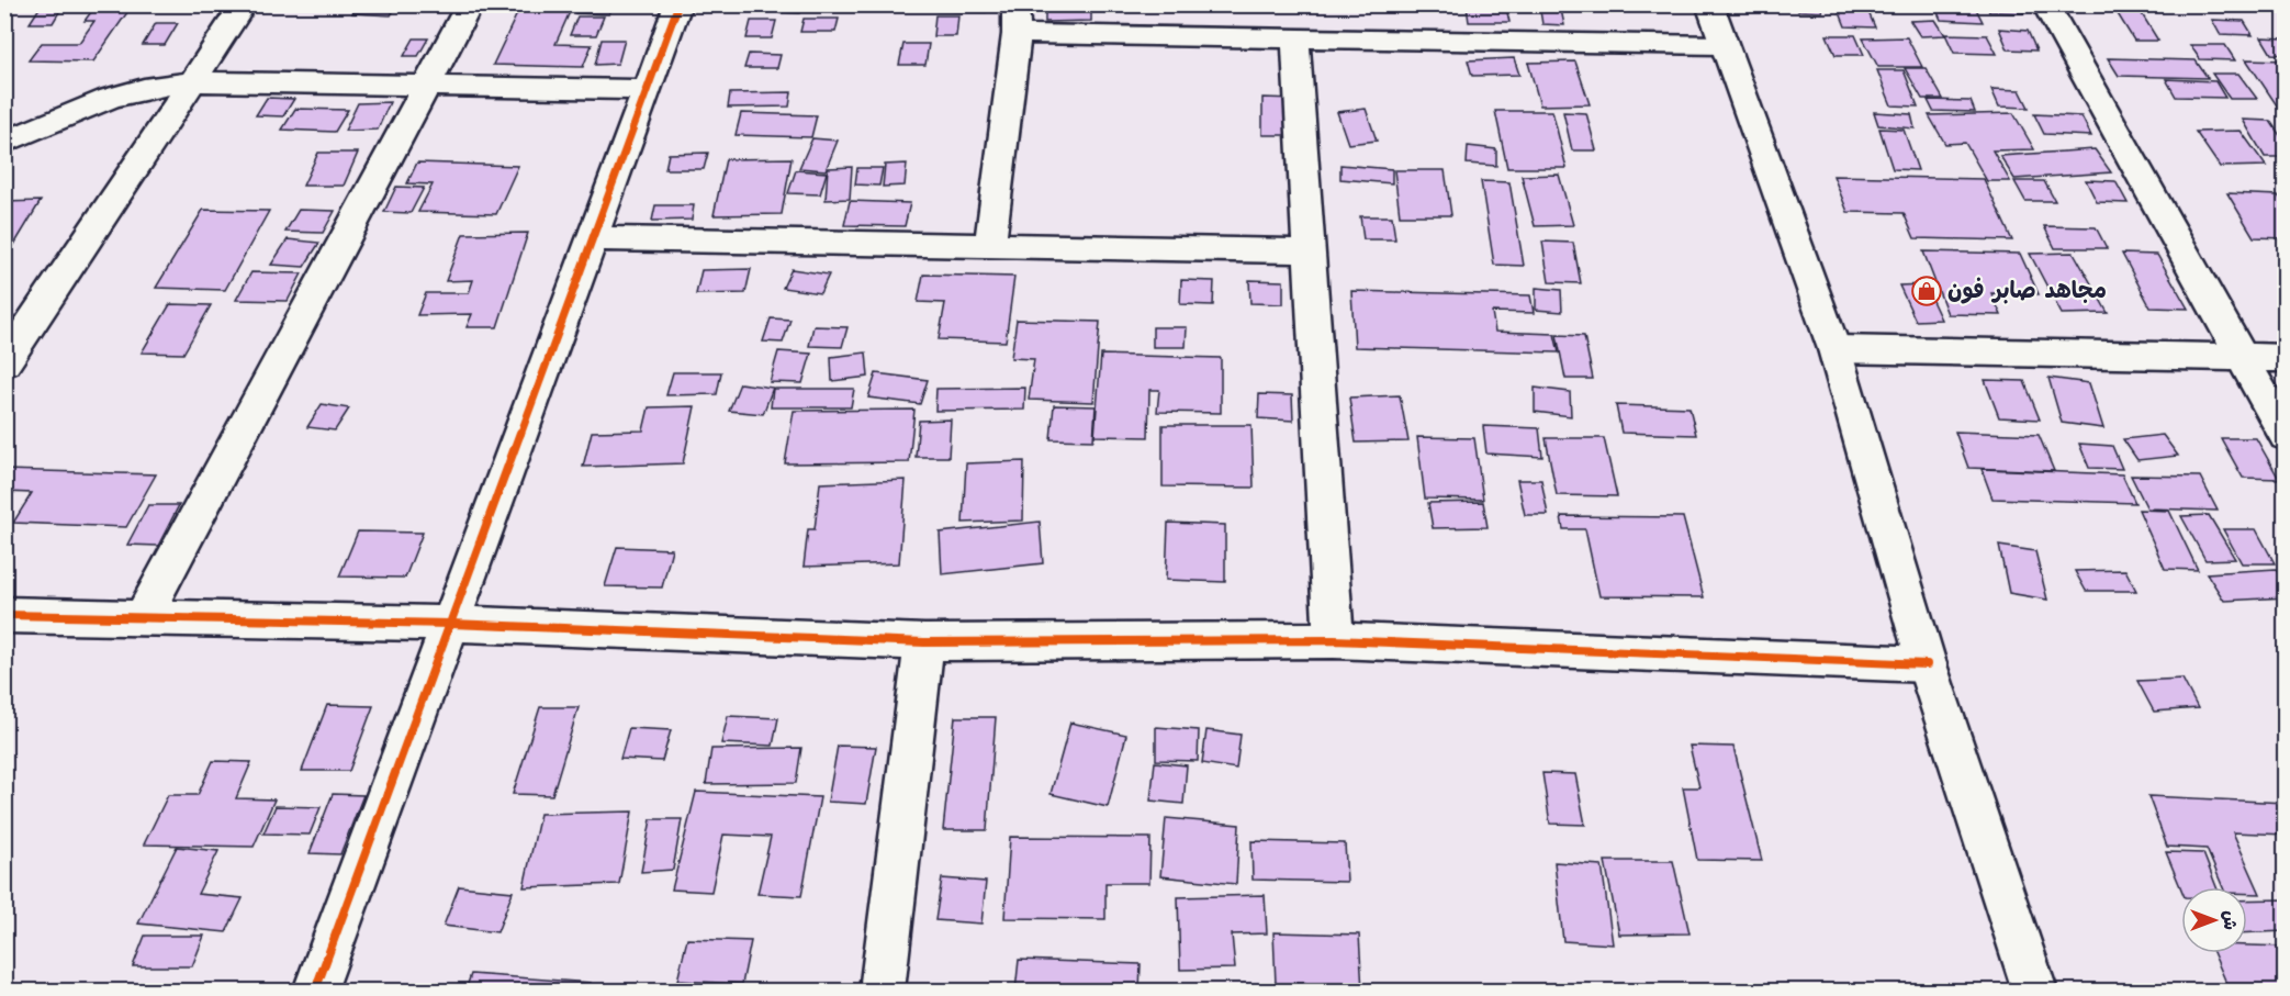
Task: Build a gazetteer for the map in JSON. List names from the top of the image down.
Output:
{
  "places": {
    "shop": ["مجاهد صابر فون"]
  },
  "north": "right"
}
